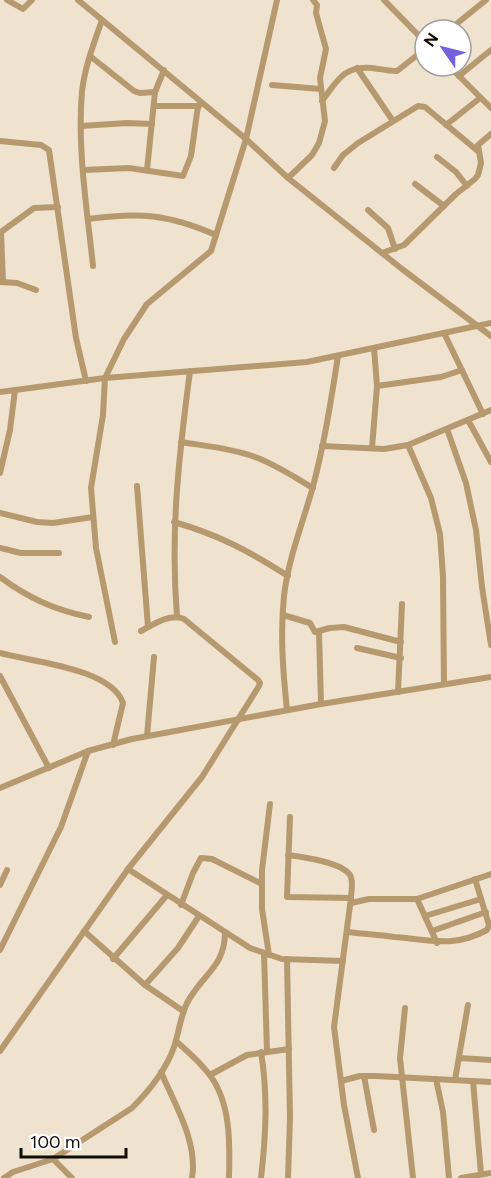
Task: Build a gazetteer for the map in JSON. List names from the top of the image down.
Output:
{
  "scale_bar": "100 m",
  "north": "top left"
}
